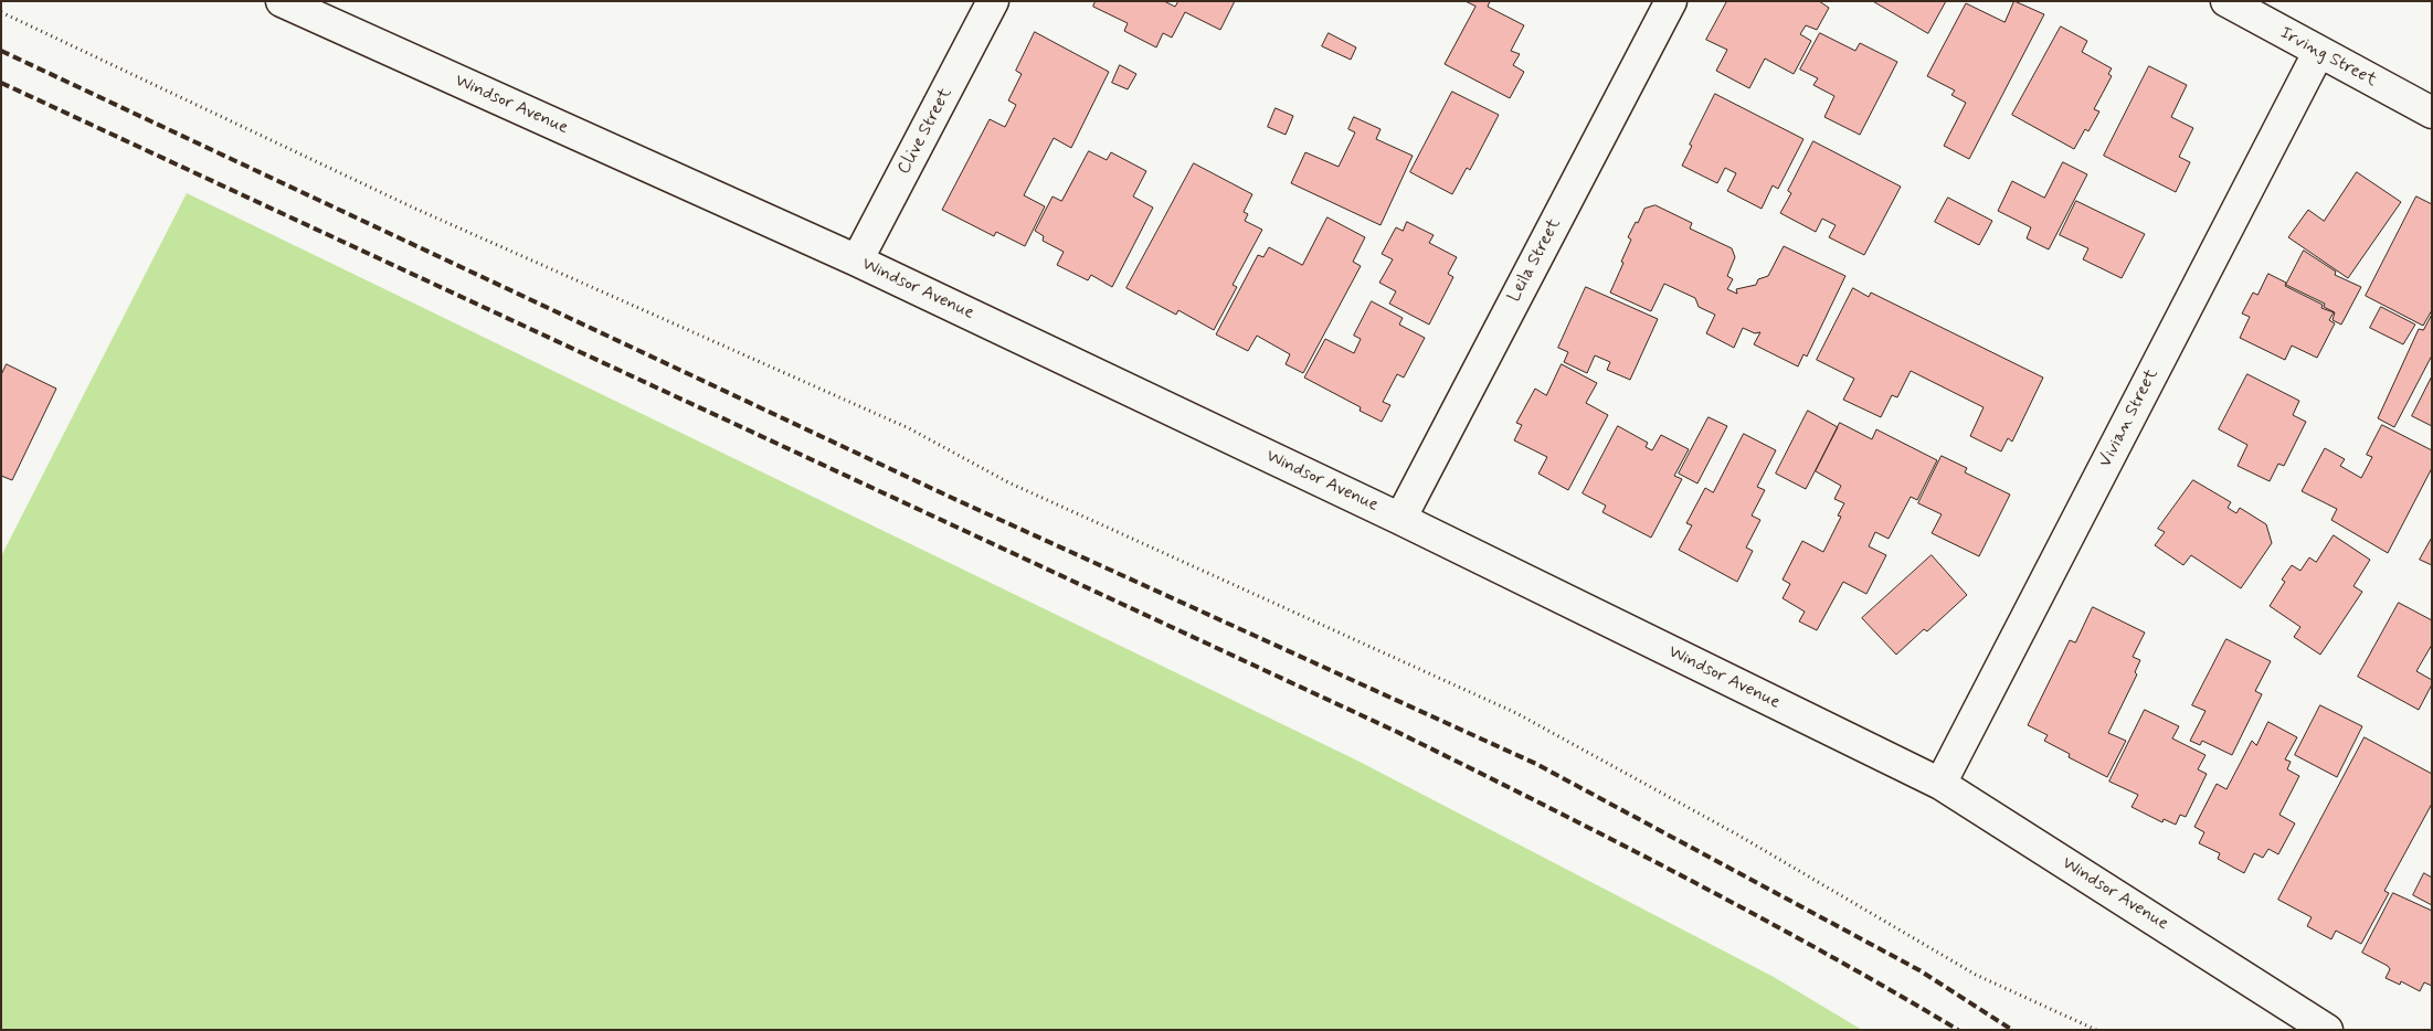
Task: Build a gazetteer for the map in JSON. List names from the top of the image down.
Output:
{
  "streets": {
    "street": [
      "Irving Street",
      "Windsor Avenue",
      "Clive Street",
      "Leila Street",
      "Vivian Street"
    ]
  },
  "crossings": [
    ["Irving Street", "Vivian Street"],
    ["Windsor Avenue", "Clive Street"],
    ["Windsor Avenue", "Leila Street"],
    ["Windsor Avenue", "Vivian Street"]
  ]
}
